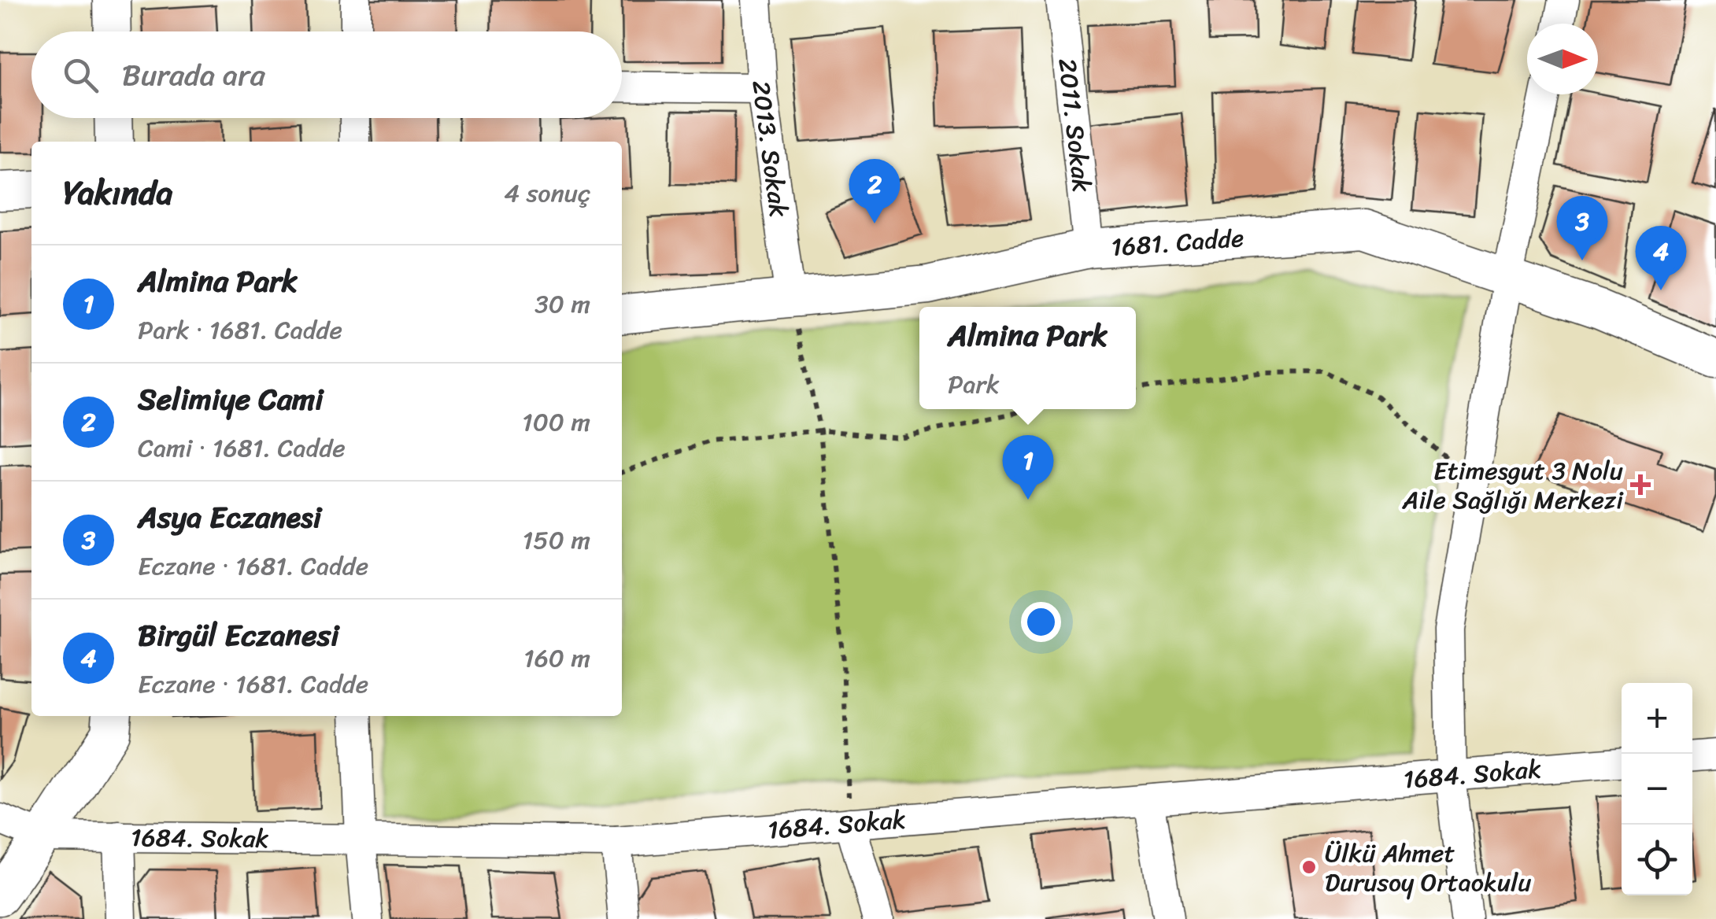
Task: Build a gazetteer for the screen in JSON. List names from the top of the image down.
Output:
{
  "streets": {
    "street": [
      "2011. Sokak",
      "2013. Sokak",
      "1681. Cadde",
      "1684. Sokak"
    ]
  },
  "crossings": [
    ["2011. Sokak", "1681. Cadde"],
    ["2013. Sokak", "1681. Cadde"]
  ],
  "places": {
    "health": ["Etimesgut 3 Nolu Aile Sağlığı Merkezi"],
    "other": ["Ülkü Ahmet Durusoy Ortaokulu"]
  },
  "north": "right",
  "page": {
    "search": "Burada ara",
    "heading": ["Yakında", "4 sonuç"],
    "pins": [
      "2",
      "3",
      "4",
      "1"
    ],
    "list": [
      {
        "mark": "1",
        "name": "Almina Park",
        "note": "Park · 1681. Cadde",
        "value": "30 m"
      },
      {
        "mark": "2",
        "name": "Selimiye Cami",
        "note": "Cami · 1681. Cadde",
        "value": "100 m"
      },
      {
        "mark": "3",
        "name": "Asya Eczanesi",
        "note": "Eczane · 1681. Cadde",
        "value": "150 m"
      },
      {
        "mark": "4",
        "name": "Birgül Eczanesi",
        "note": "Eczane · 1681. Cadde",
        "value": "160 m"
      }
    ],
    "popup": ["Almina Park", "Park"],
    "map_buttons": ["+", "−"]
  }
}
